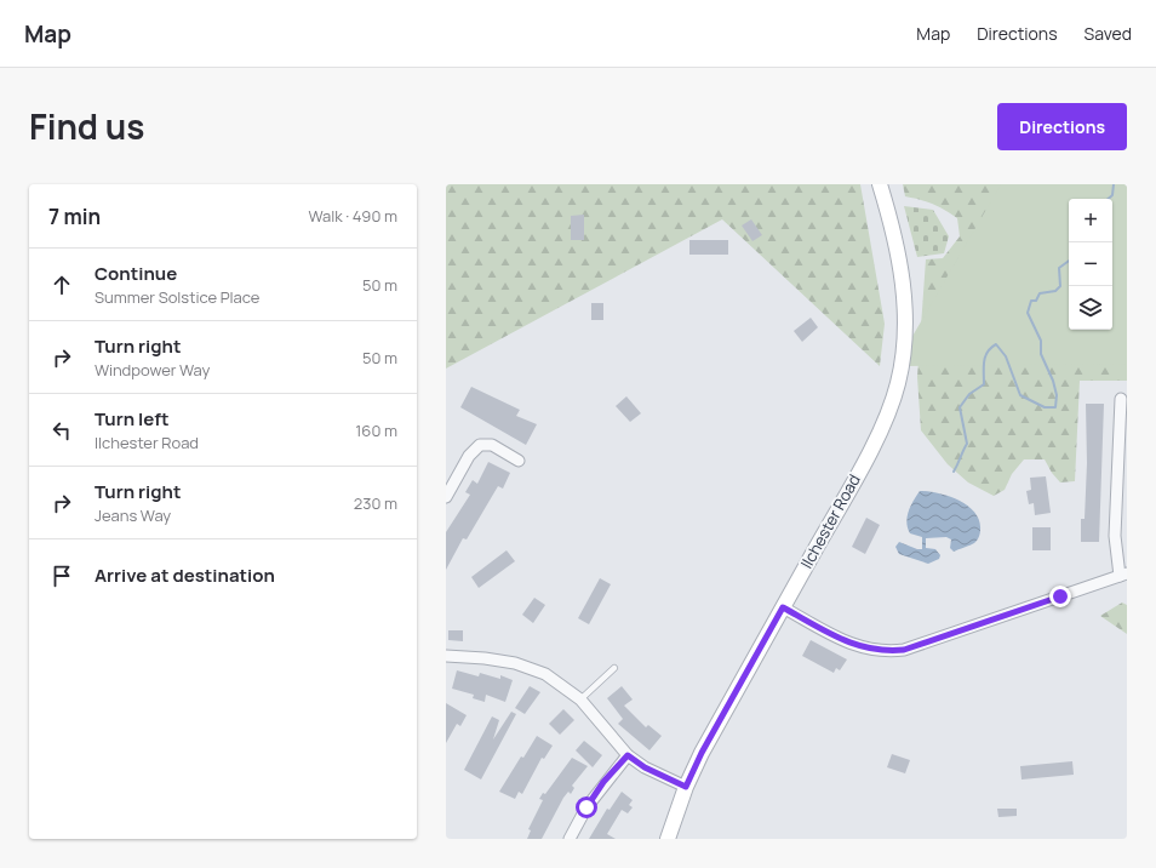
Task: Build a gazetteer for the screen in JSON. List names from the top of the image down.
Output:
{
  "streets": {
    "street": ["Ilchester Road"]
  },
  "page": {
    "header": "Map",
    "nav": ["Map", "Directions", "Saved"],
    "title": "Find us",
    "buttons": "Directions",
    "heading": ["7 min", "Walk · 490 m"],
    "map_buttons": ["+", "−"],
    "list": [
      ["Continue", "Summer Solstice Place", "50 m"],
      ["Turn right", "Windpower Way", "50 m"],
      ["Turn left", "Ilchester Road", "160 m"],
      ["Turn right", "Jeans Way", "230 m"],
      "Arrive at destination"
    ]
  }
}
